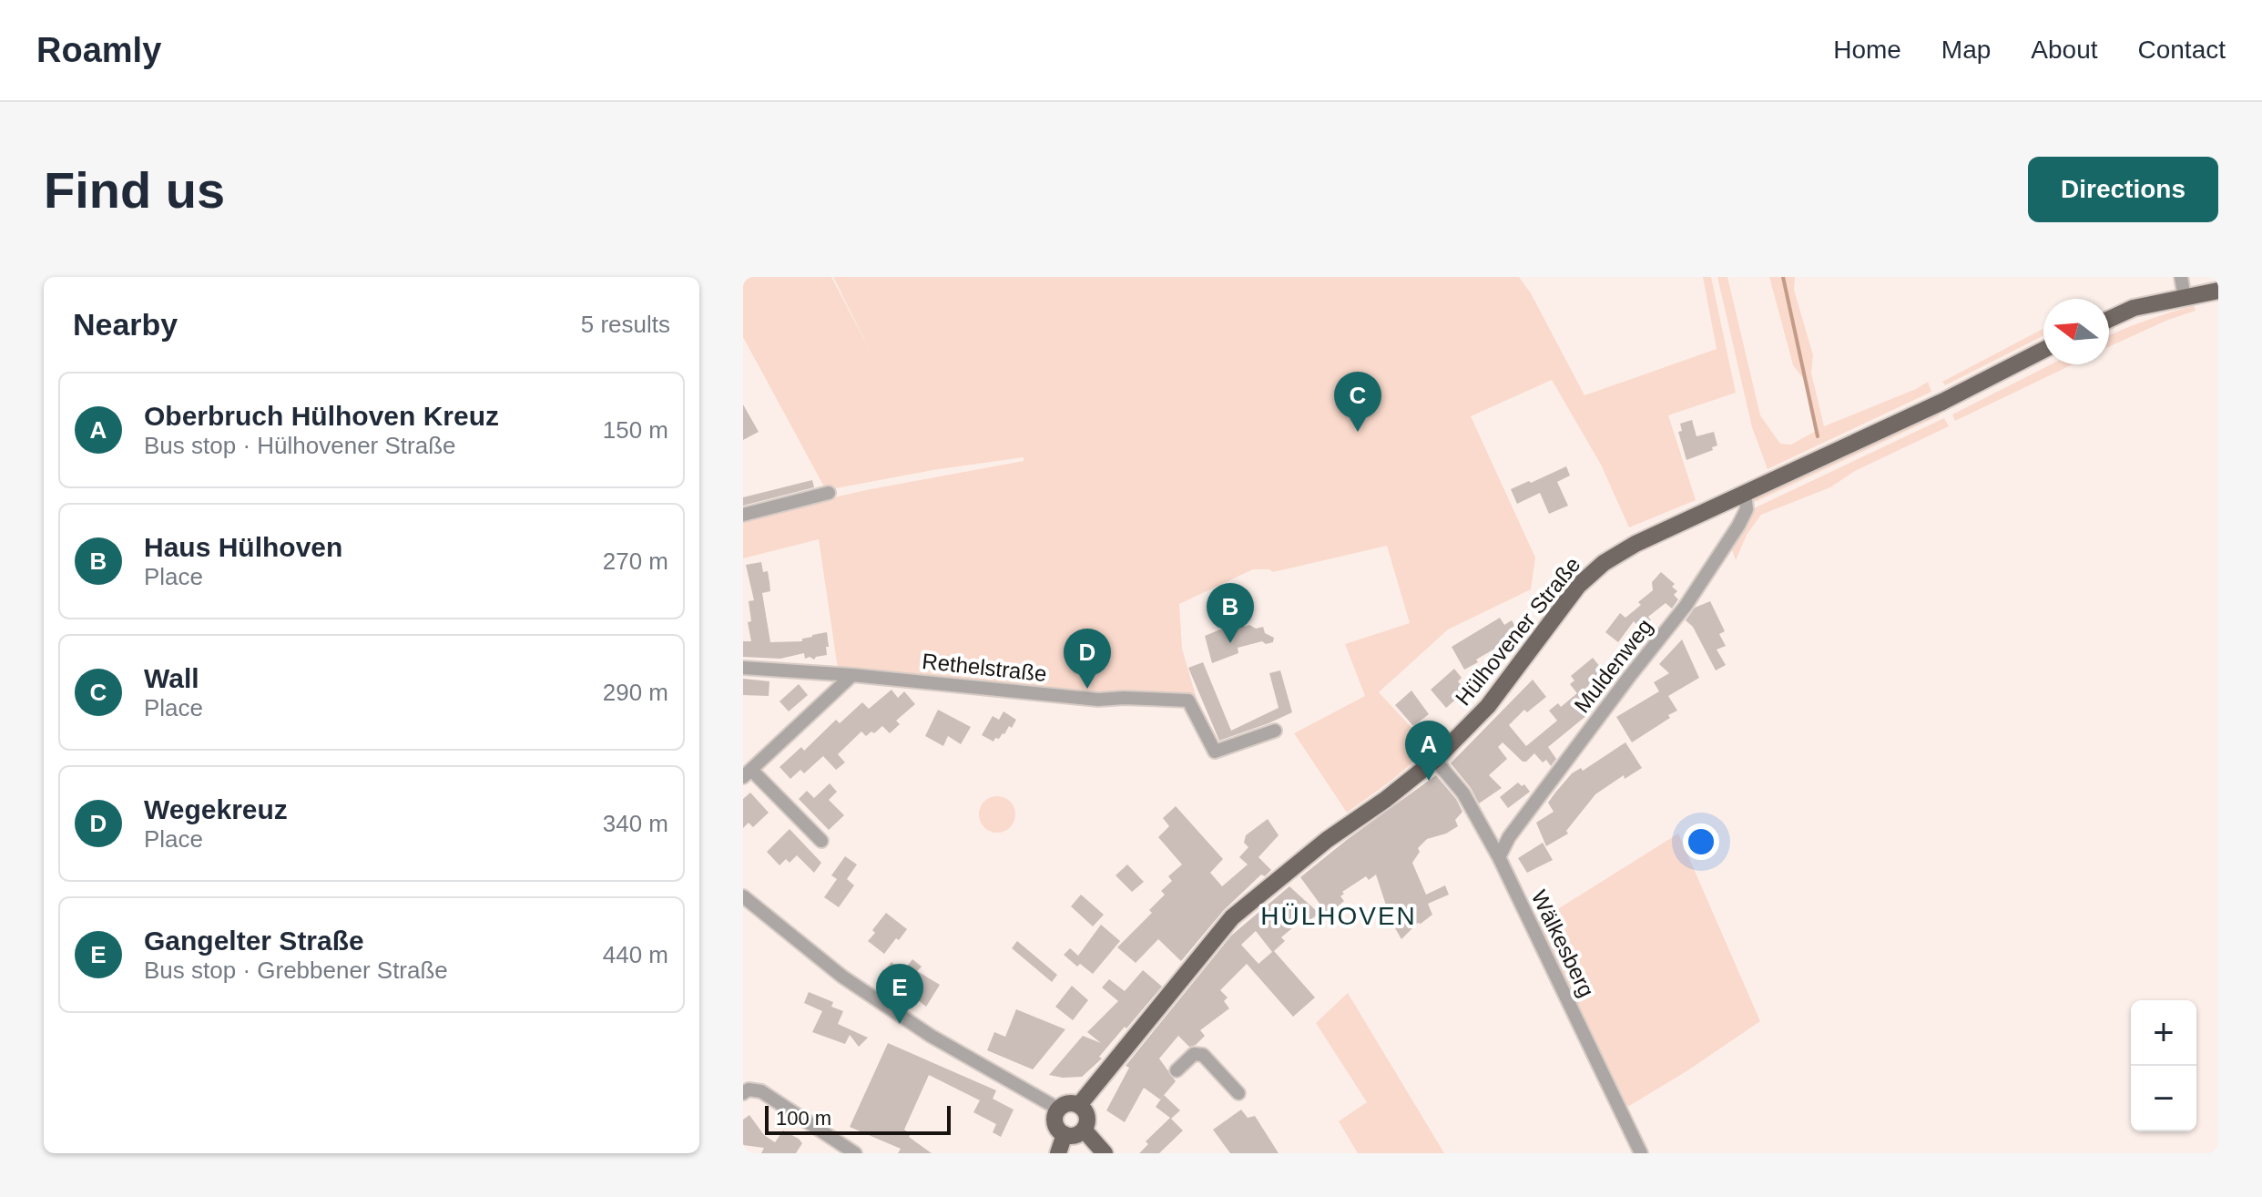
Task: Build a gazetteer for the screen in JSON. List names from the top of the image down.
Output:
{
  "streets": {
    "main road": ["Hülhovener Straße"],
    "street": ["Muldenweg", "Rethelstraße", "Wälkesberg"]
  },
  "crossings": [
    ["Hülhovener Straße", "Muldenweg"],
    ["Hülhovener Straße", "Wälkesberg"],
    ["Muldenweg", "Wälkesberg"]
  ],
  "districts": ["HÜLHOVEN"],
  "scale_bar": "100 m",
  "north": "left",
  "page": {
    "header": "Roamly",
    "nav": [
      "Home",
      "Map",
      "About",
      "Contact"
    ],
    "buttons": "Directions",
    "title": "Find us",
    "heading": ["Nearby", "5 results"],
    "list": [
      {
        "mark": "A",
        "name": "Oberbruch Hülhoven Kreuz",
        "note": "Bus stop · Hülhovener Straße",
        "value": "150 m"
      },
      {
        "mark": "B",
        "name": "Haus Hülhoven",
        "note": "Place",
        "value": "270 m"
      },
      {
        "mark": "C",
        "name": "Wall",
        "note": "Place",
        "value": "290 m"
      },
      {
        "mark": "D",
        "name": "Wegekreuz",
        "note": "Place",
        "value": "340 m"
      },
      {
        "mark": "E",
        "name": "Gangelter Straße",
        "note": "Bus stop · Grebbener Straße",
        "value": "440 m"
      }
    ],
    "pins": [
      "C",
      "B",
      "D",
      "A",
      "E"
    ],
    "map_buttons": ["+", "−"],
    "scale": "100 m"
  }
}
